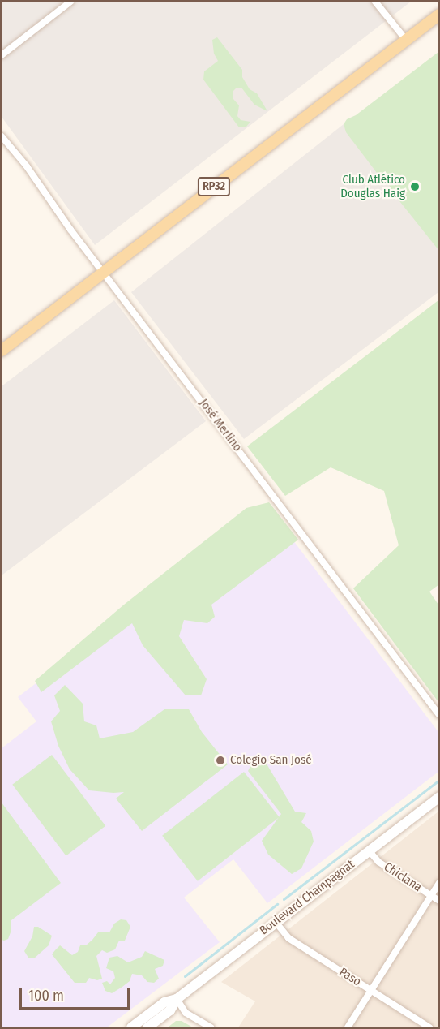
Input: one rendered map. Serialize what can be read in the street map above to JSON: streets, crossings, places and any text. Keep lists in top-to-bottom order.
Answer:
{
  "streets": {
    "main road": ["RP32", "Boulevard Champagnat"],
    "street": ["José Merlino", "Chiclana", "Paso"]
  },
  "crossings": [
    ["RP32", "José Merlino"],
    ["Chiclana", "Boulevard Champagnat"],
    ["Boulevard Champagnat", "Paso"]
  ],
  "places": ["Club Atlético Douglas Haig", "Colegio San José"],
  "scale_bar": "100 m"
}
